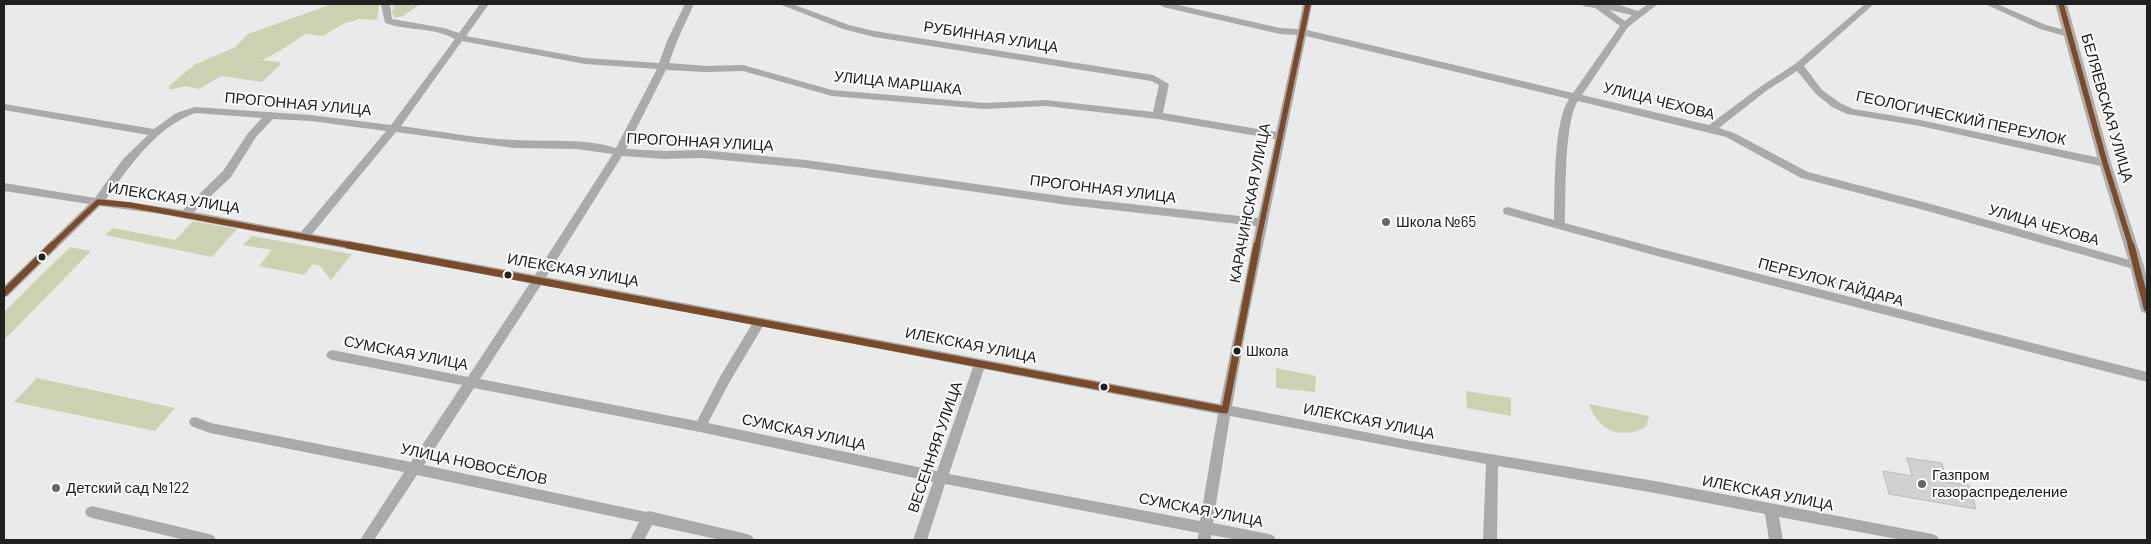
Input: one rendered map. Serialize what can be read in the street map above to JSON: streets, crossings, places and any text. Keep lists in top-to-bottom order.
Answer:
{
  "streets": {
    "main road": ["БЕЛЯЕВСКАЯ УЛИЦА"],
    "street": [
      "РУБИННАЯ УЛИЦА",
      "УЛИЦА МАРШАКА",
      "УЛИЦА ЧЕХОВА",
      "ПРОГОННАЯ УЛИЦА",
      "ГЕОЛОГИЧЕСКИЙ ПЕРЕУЛОК",
      "ИЛЕКСКАЯ УЛИЦА",
      "КАРАЧИНСКАЯ УЛИЦА",
      "ПЕРЕУЛОК ГАЙДАРА",
      "СУМСКАЯ УЛИЦА",
      "ВЕСЕННЯЯ УЛИЦА",
      "УЛИЦА НОВОСЁЛОВ"
    ]
  },
  "crossings": [
    ["РУБИННАЯ УЛИЦА", "УЛИЦА МАРШАКА"],
    ["УЛИЦА МАРШАКА", "КАРАЧИНСКАЯ УЛИЦА"],
    ["УЛИЦА ЧЕХОВА", "БЕЛЯЕВСКАЯ УЛИЦА"],
    ["УЛИЦА ЧЕХОВА", "КАРАЧИНСКАЯ УЛИЦА"],
    ["ПРОГОННАЯ УЛИЦА", "КАРАЧИНСКАЯ УЛИЦА"],
    ["БЕЛЯЕВСКАЯ УЛИЦА", "ГЕОЛОГИЧЕСКИЙ ПЕРЕУЛОК"],
    ["ИЛЕКСКАЯ УЛИЦА", "КАРАЧИНСКАЯ УЛИЦА"],
    ["ИЛЕКСКАЯ УЛИЦА", "ВЕСЕННЯЯ УЛИЦА"],
    ["КАРАЧИНСКАЯ УЛИЦА", "СУМСКАЯ УЛИЦА"],
    ["СУМСКАЯ УЛИЦА", "ВЕСЕННЯЯ УЛИЦА"]
  ],
  "places": [
    "Школа №65",
    "Школа",
    "Газпром газораспределение",
    "Детский сад №122"
  ]
}
